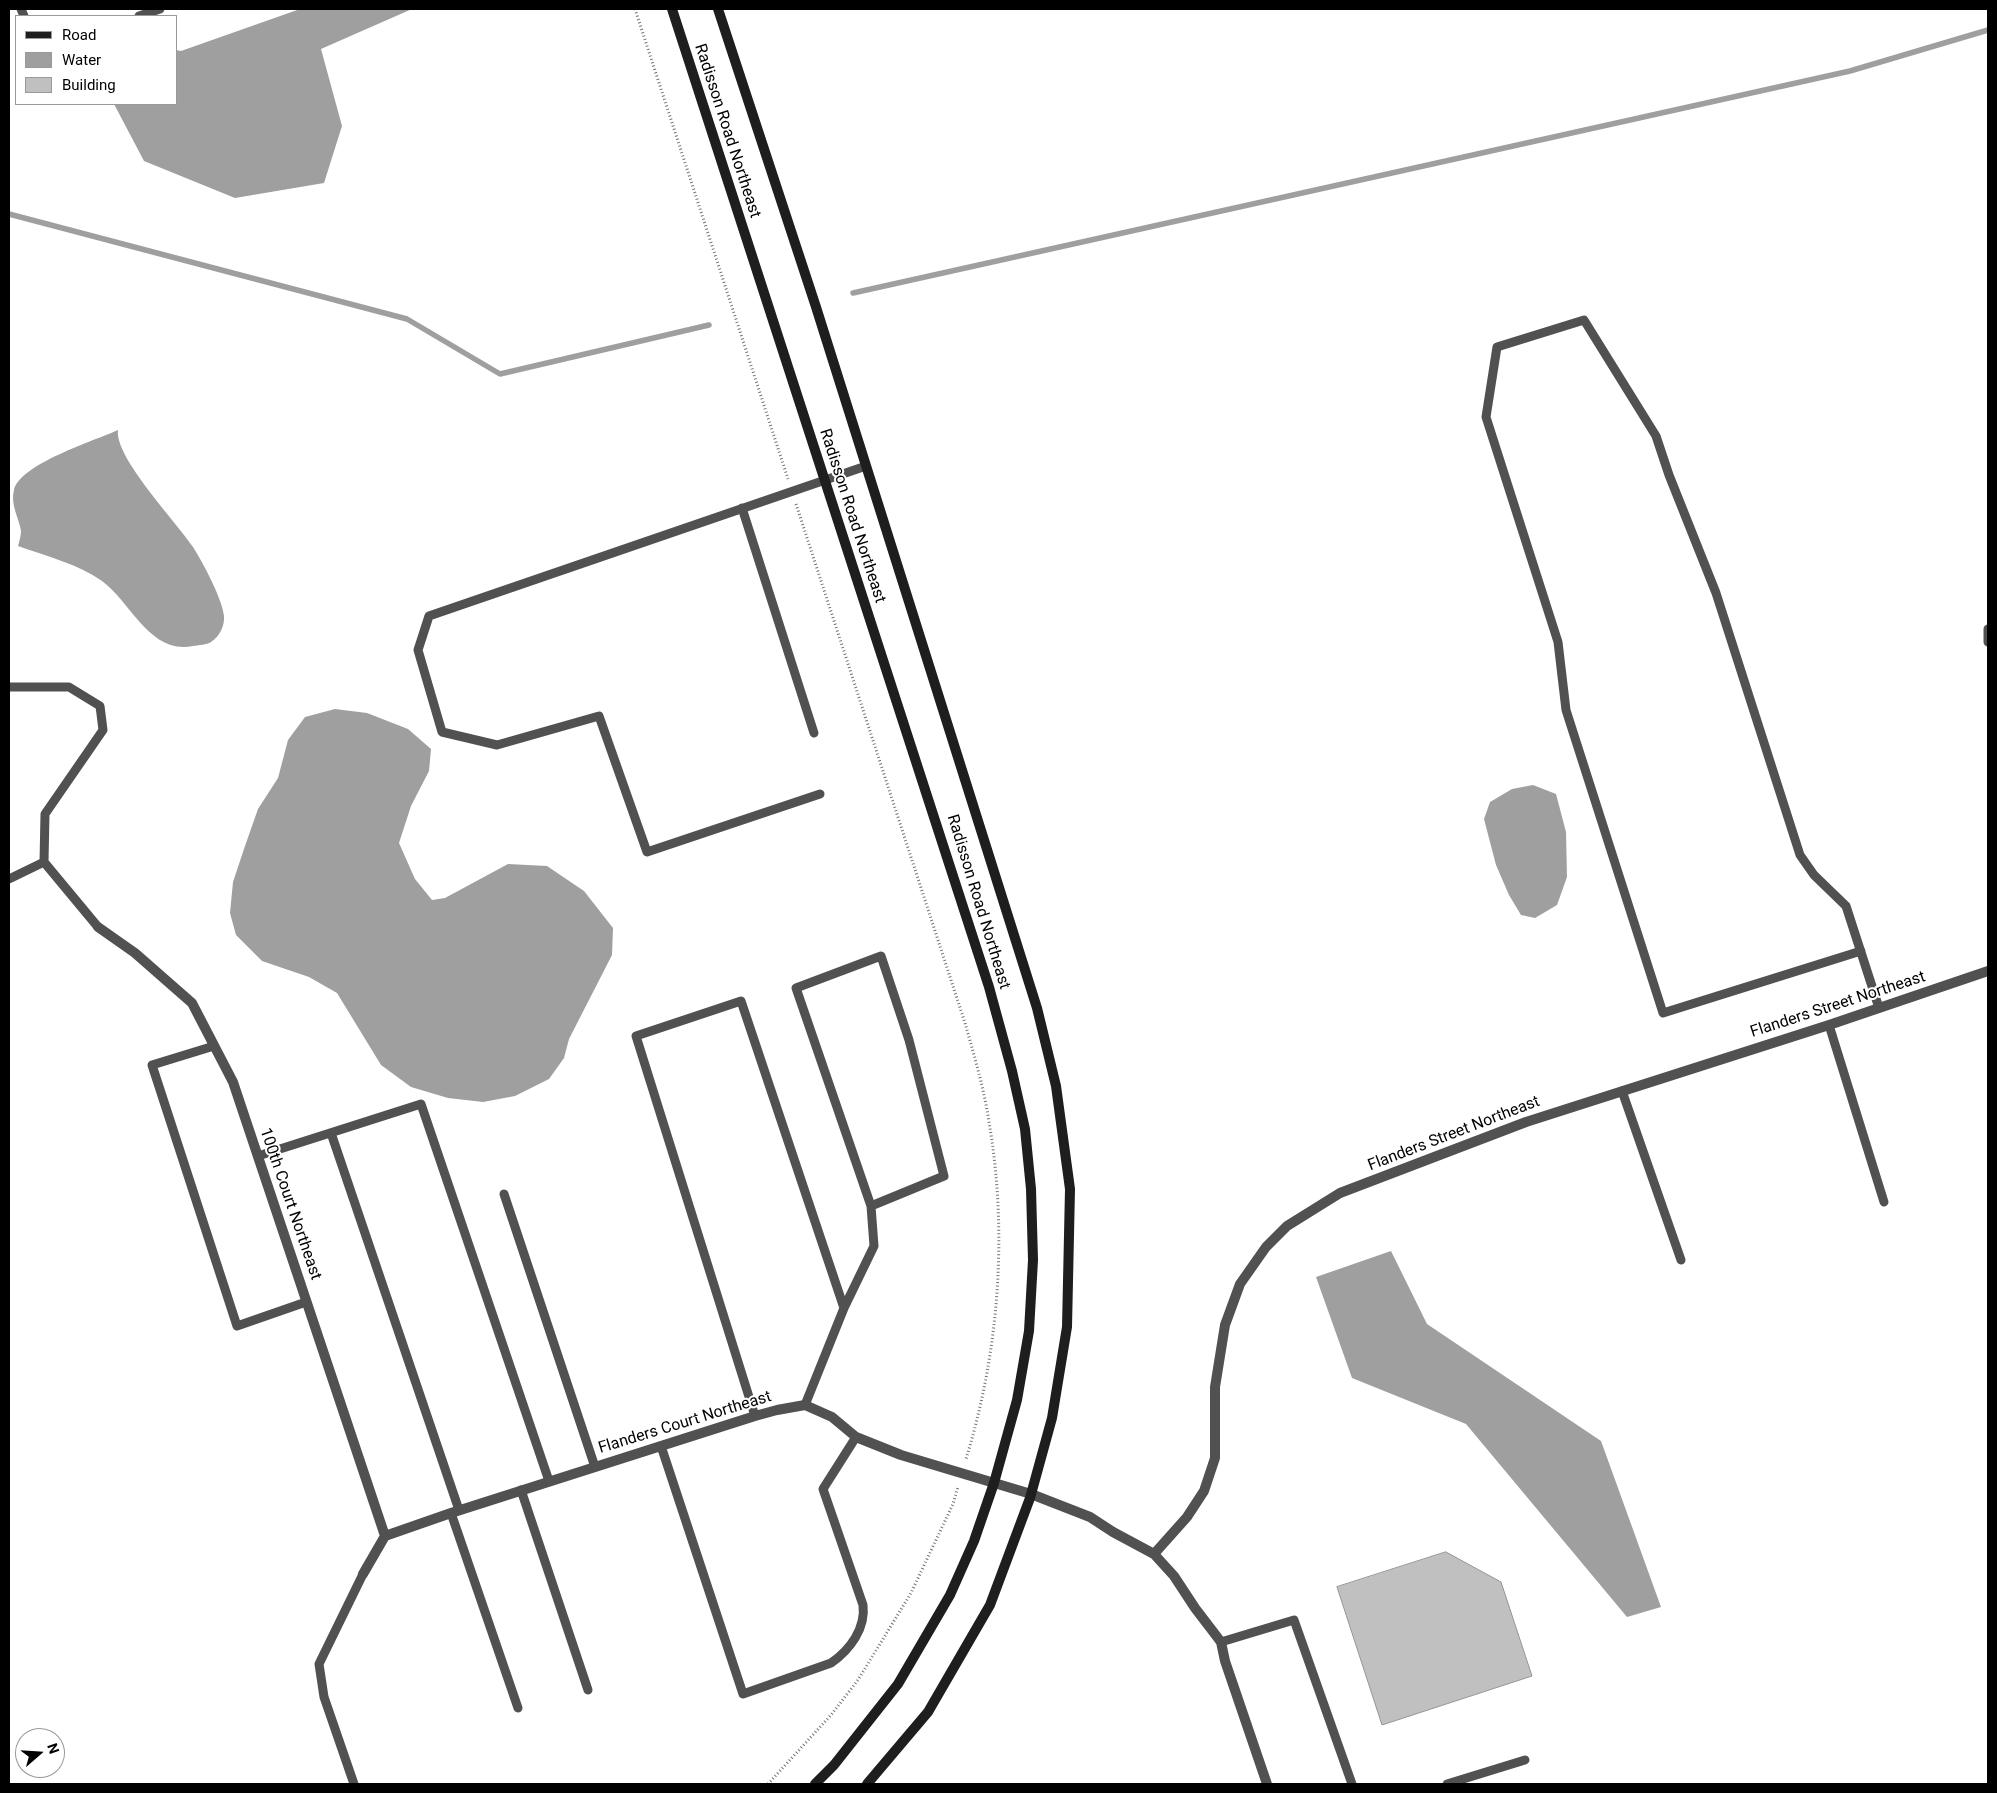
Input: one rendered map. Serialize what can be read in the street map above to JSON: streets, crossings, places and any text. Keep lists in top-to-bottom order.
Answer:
{
  "streets": {
    "main road": ["Radisson Road Northeast"],
    "street": ["Flanders Street Northeast", "100th Court Northeast", "Flanders Court Northeast"]
  },
  "crossings": [
    ["100th Court Northeast", "Flanders Court Northeast"]
  ],
  "legend": ["Road", "Water", "Building"],
  "north": "right"
}
